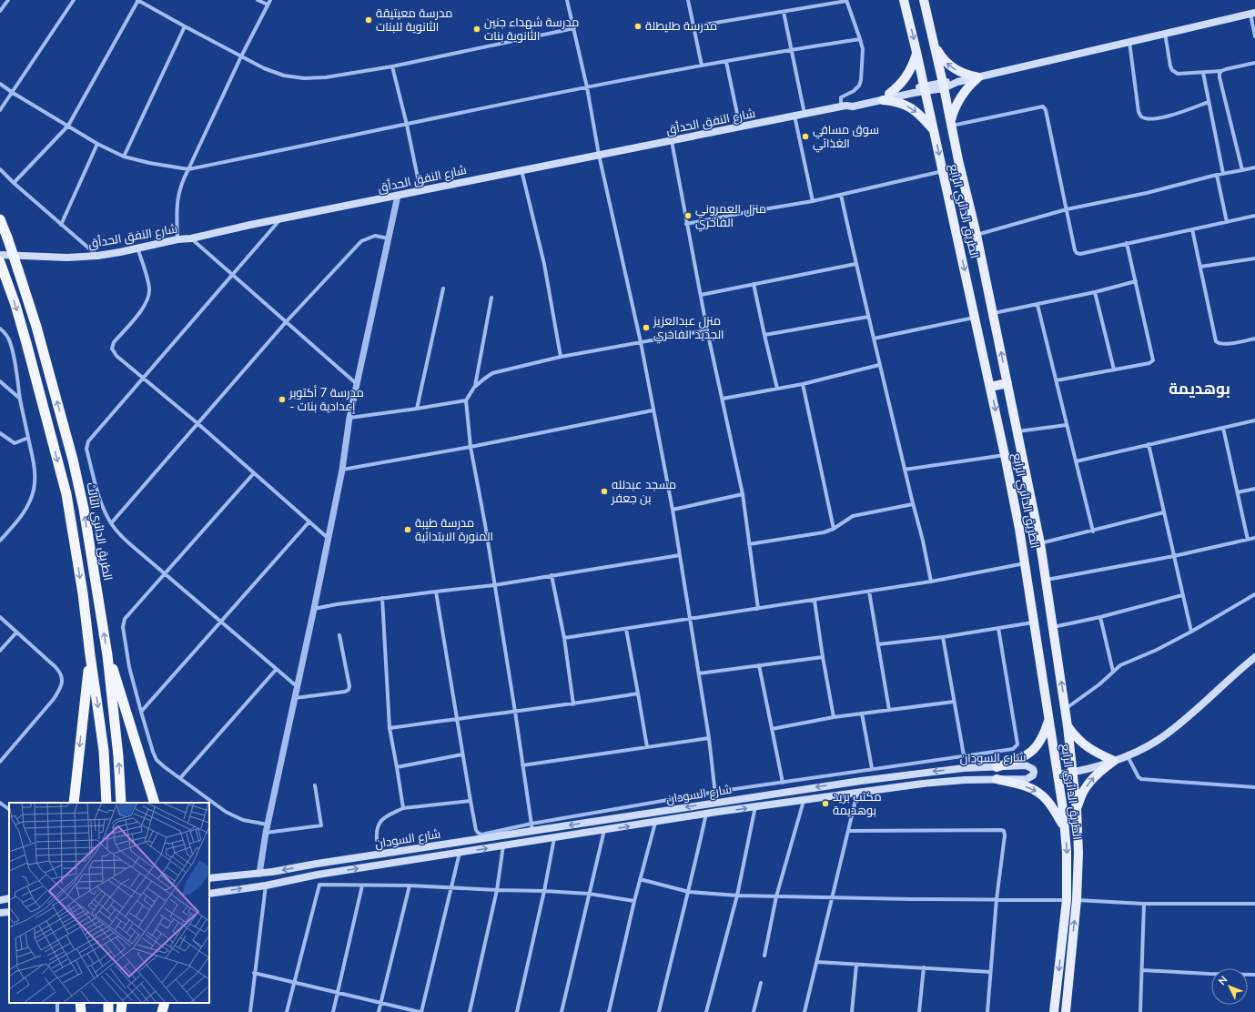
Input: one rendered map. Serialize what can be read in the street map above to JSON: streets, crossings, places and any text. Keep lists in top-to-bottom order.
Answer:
{
  "streets": {
    "highway": ["الطريق الدائري الثالث"],
    "main road": ["شارع النفق الحدأق", "الطريق الدائري الرابع", "شارع السودان"]
  },
  "crossings": [
    ["شارع النفق الحدأق", "الطريق الدائري الرابع"]
  ],
  "districts": ["بوهديمة"],
  "places": [
    "مدرسة معيتيقة الثانوية للبنات",
    "مدرسة طليطلة",
    "مدرسة شهداء جنين الثانوية بنات",
    "سوق مسافي الغذائي",
    "منزل العمروني الفاخري",
    "منزل عبدالعزيز الجديد الفاخري",
    "مدرسة 7 أكتوبر - إعدادية بنات",
    "مسجد عبدلله بن جعفر",
    "مدرسة طيبة المنورة الابتدائية",
    "مكتب بريد بوهديمة"
  ],
  "north": "top left"
}
